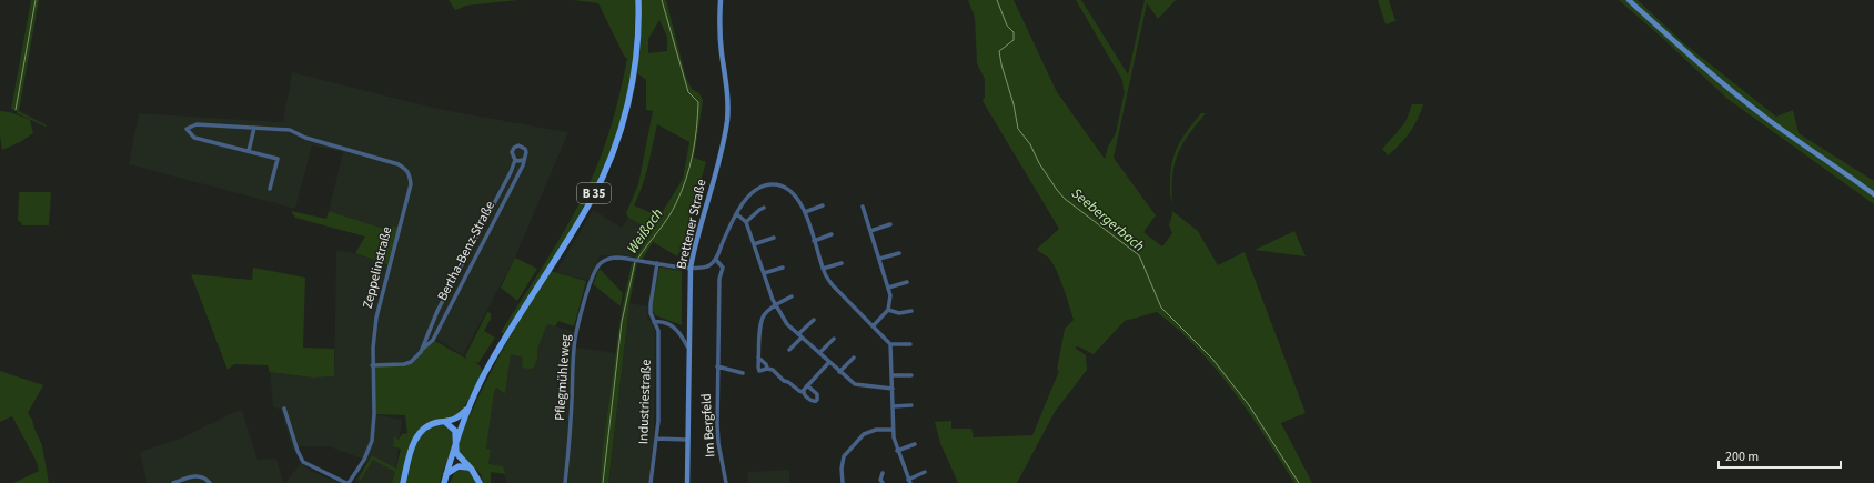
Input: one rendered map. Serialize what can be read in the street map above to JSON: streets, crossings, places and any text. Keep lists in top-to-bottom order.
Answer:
{
  "streets": {
    "main road": ["B 35"],
    "street": [
      "Brettener Straße",
      "Bertha-Benz-Straße",
      "Zeppelinstraße",
      "Pflegmühleweg",
      "Industriestraße",
      "Im Bergfeld"
    ]
  },
  "crossings": [
    ["Brettener Straße", "Pflegmühleweg"],
    ["Bertha-Benz-Straße", "Zeppelinstraße"],
    ["Pflegmühleweg", "Industriestraße"],
    ["Pflegmühleweg", "Im Bergfeld"]
  ],
  "water": ["Seebergerbach", "Weißach"],
  "scale_bar": "200 m"
}
